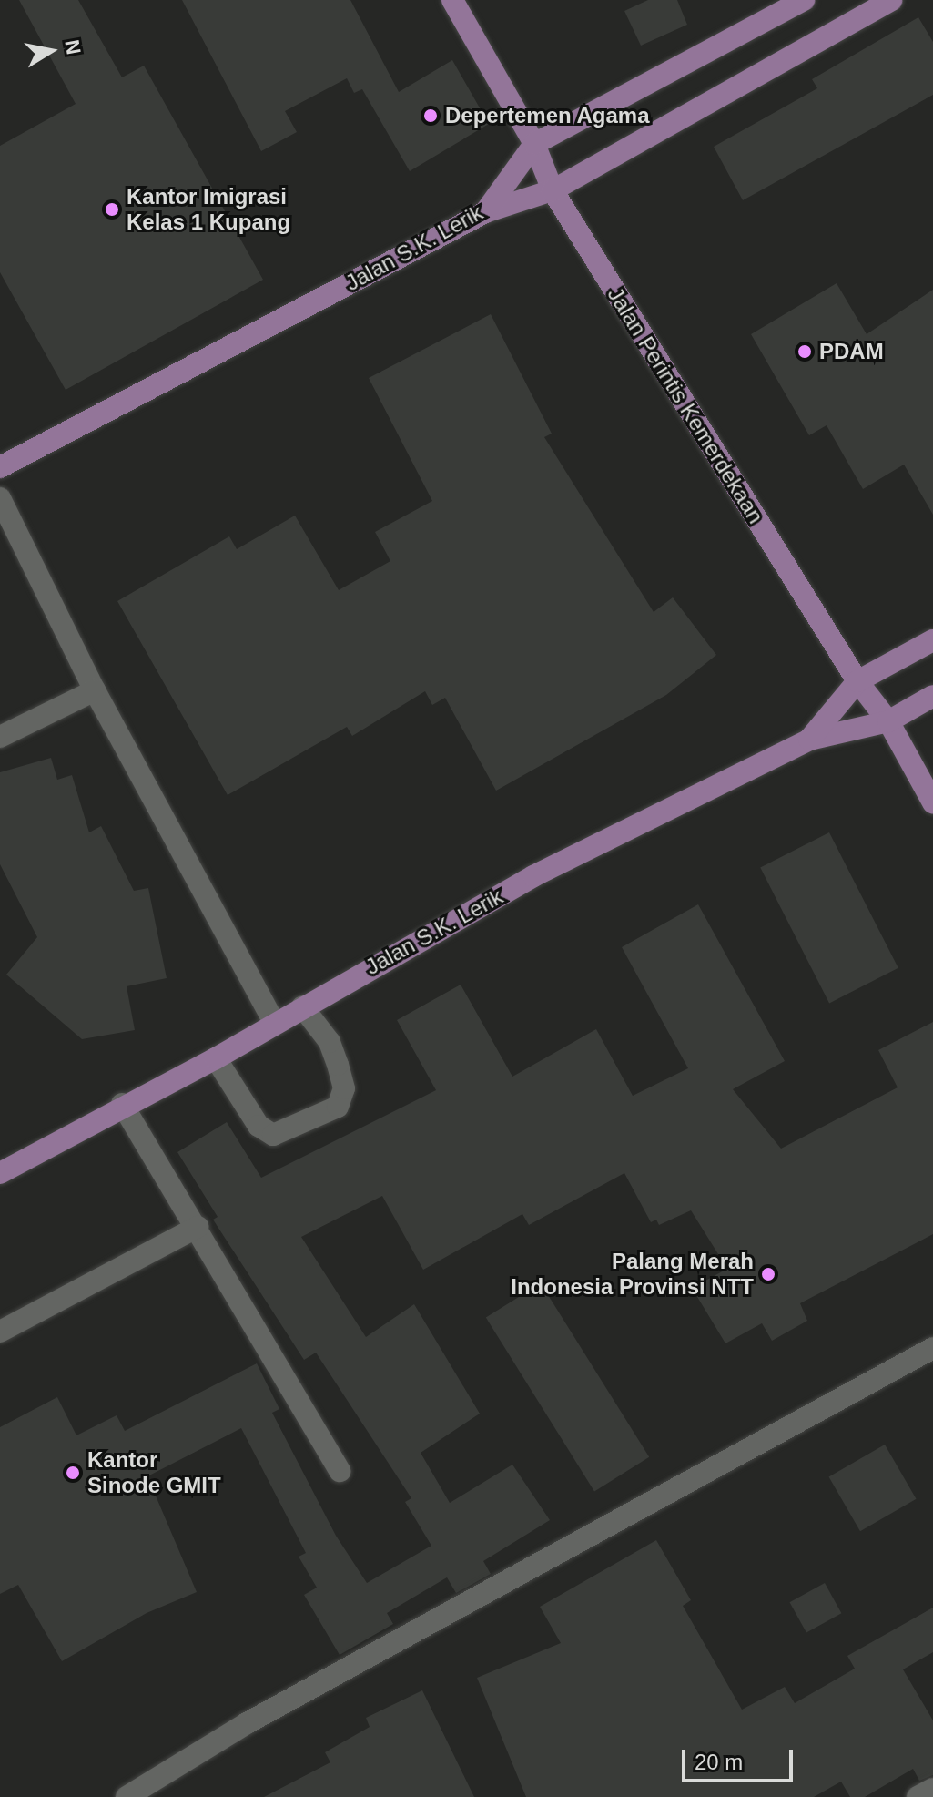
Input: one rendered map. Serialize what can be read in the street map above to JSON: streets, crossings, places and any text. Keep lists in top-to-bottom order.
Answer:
{
  "streets": {
    "main road": ["Jalan S.K. Lerik", "Jalan Perintis Kemerdekaan"]
  },
  "crossings": [
    ["Jalan S.K. Lerik", "Jalan Perintis Kemerdekaan"]
  ],
  "places": [
    "Depertemen Agama",
    "Kantor Imigrasi Kelas 1 Kupang",
    "PDAM",
    "Palang Merah Indonesia Provinsi NTT",
    "Kantor Sinode GMIT"
  ],
  "scale_bar": "20 m",
  "north": "right"
}
